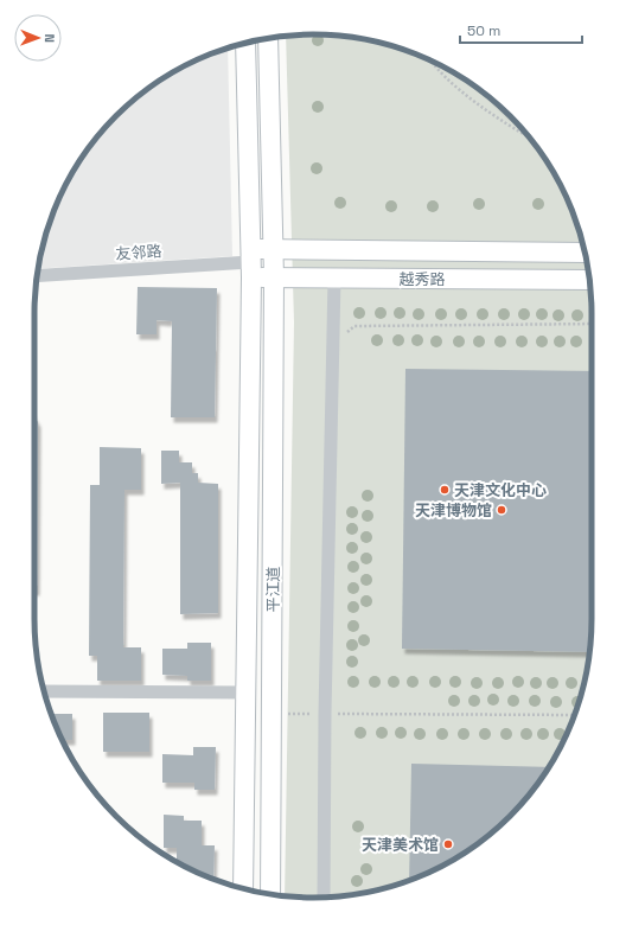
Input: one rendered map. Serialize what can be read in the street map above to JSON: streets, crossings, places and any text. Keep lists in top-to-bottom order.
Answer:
{
  "streets": {
    "main road": ["越秀路", "平江道"],
    "street": ["友邻路"]
  },
  "crossings": [
    ["友邻路", "越秀路"],
    ["友邻路", "平江道"],
    ["越秀路", "平江道"]
  ],
  "places": ["天津文化中心", "天津博物馆", "天津美术馆"],
  "scale_bar": "50 m",
  "north": "right"
}
